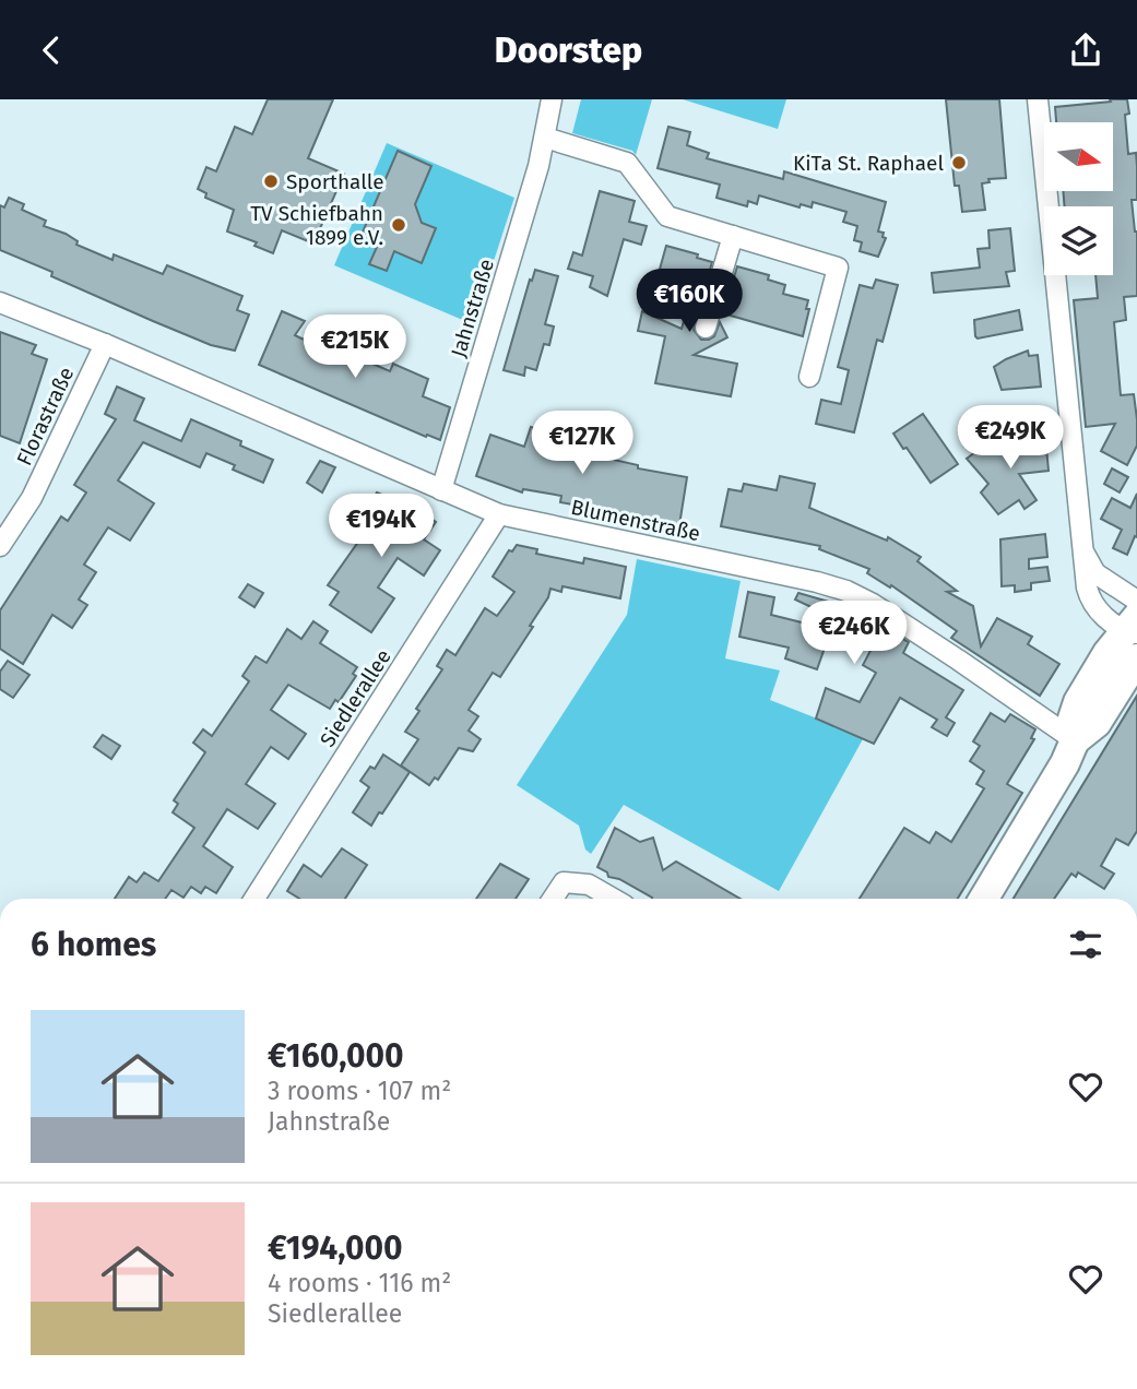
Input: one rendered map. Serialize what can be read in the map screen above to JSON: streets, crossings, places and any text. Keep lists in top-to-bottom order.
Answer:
{
  "streets": {
    "street": [
      "Jahnstraße",
      "Florastraße",
      "Blumenstraße",
      "Siedlerallee"
    ]
  },
  "crossings": [
    ["Jahnstraße", "Blumenstraße"],
    ["Florastraße", "Blumenstraße"],
    ["Blumenstraße", "Siedlerallee"]
  ],
  "places": ["KiTa St. Raphael", "Sporthalle", "TV Schiefbahn 1899 e.V."],
  "north": "right",
  "page": {
    "header": "Doorstep",
    "price": [
      "€160K",
      "€215K",
      "€249K",
      "€127K",
      "€194K",
      "€246K"
    ],
    "heading": "6 homes",
    "list": [
      {
        "name": "€160,000",
        "note": "3 rooms · 107 m² · Jahnstraße"
      },
      {
        "name": "€194,000",
        "note": "4 rooms · 116 m² · Siedlerallee"
      }
    ]
  }
}
